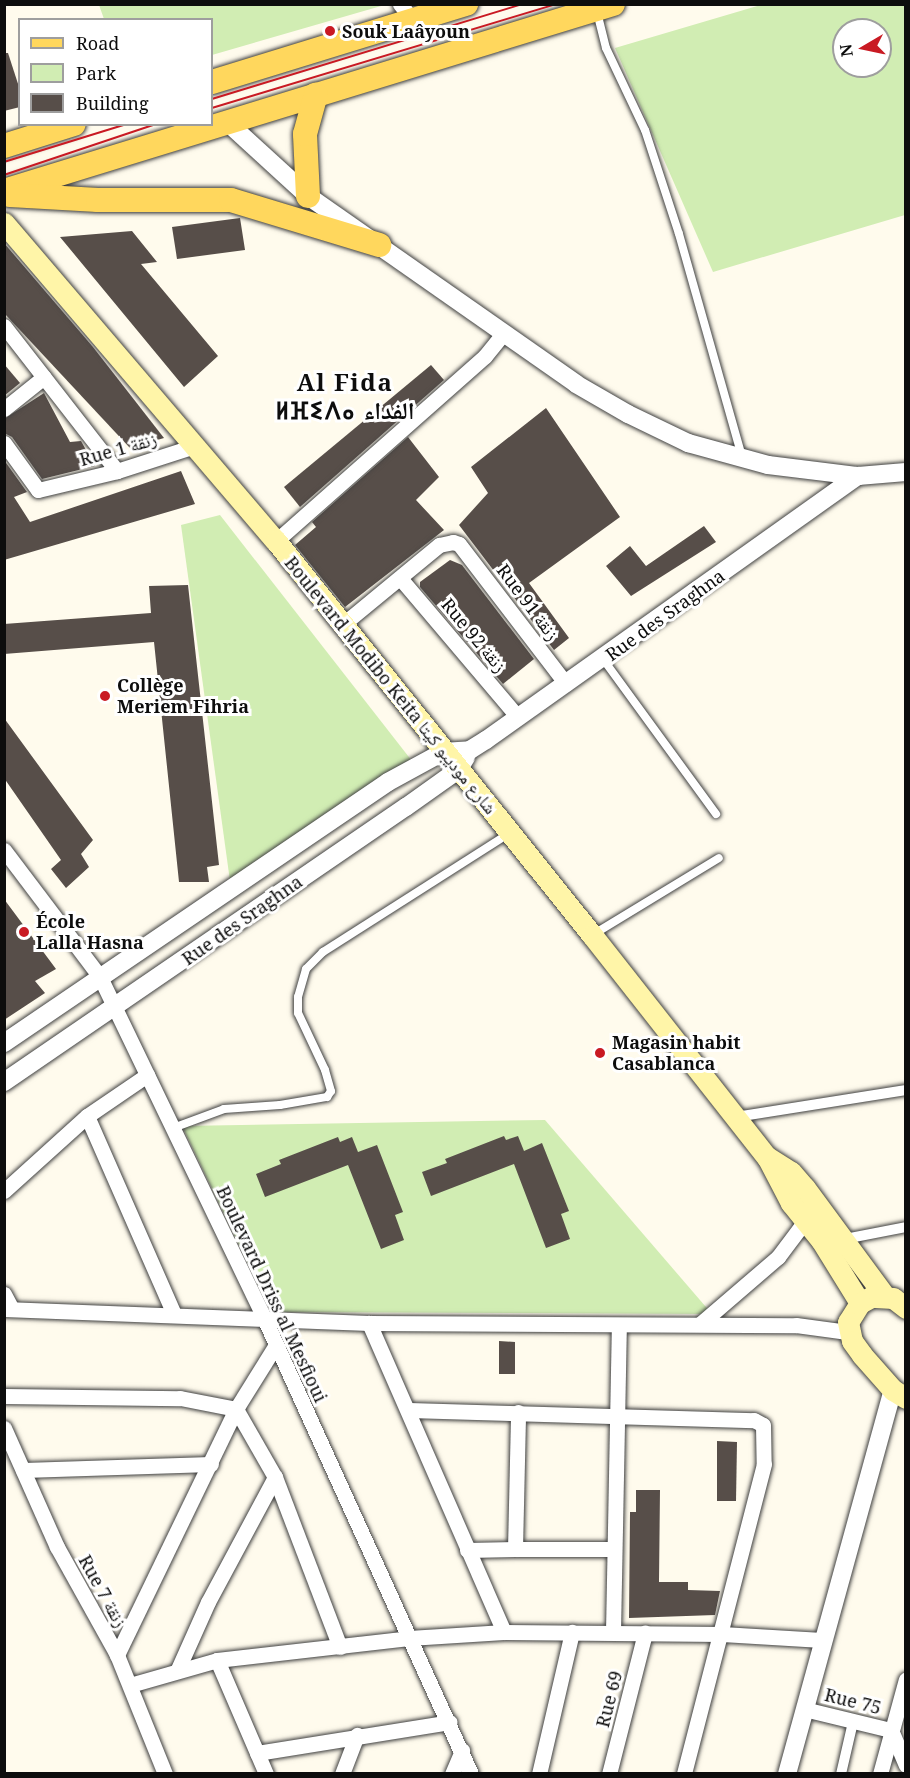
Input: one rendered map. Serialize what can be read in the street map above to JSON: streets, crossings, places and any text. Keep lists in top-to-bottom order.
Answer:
{
  "streets": {
    "main road": ["Boulevard Modibo Keita شارع موديبو كيتا"],
    "street": [
      "Rue 1 زنقة",
      "Rue 91 زنقة",
      "Rue des Sraghna",
      "Rue 92 زنقة",
      "Boulevard Driss al Mesfioui",
      "Rue 7 زنقة",
      "Rue 69",
      "Rue 75"
    ]
  },
  "crossings": [
    ["Rue 1 زنقة", "Boulevard Modibo Keita شارع موديبو كيتا"],
    ["Rue 91 زنقة", "Rue des Sraghna"],
    ["Rue 91 زنقة", "Rue 92 زنقة"],
    ["Rue des Sraghna", "Rue 92 زنقة"],
    ["Rue des Sraghna", "Boulevard Modibo Keita شارع موديبو كيتا"],
    ["Rue des Sraghna", "Boulevard Driss al Mesfioui"]
  ],
  "districts": ["Al Fida ⵍⴼⵉⴷⴰ الفداء"],
  "places": [
    "Souk Laâyoun",
    "Collège Meriem Fihria",
    "École Lalla Hasna",
    "Magasin habit Casablanca"
  ],
  "legend": ["Road", "Park", "Building"],
  "north": "left"
}
